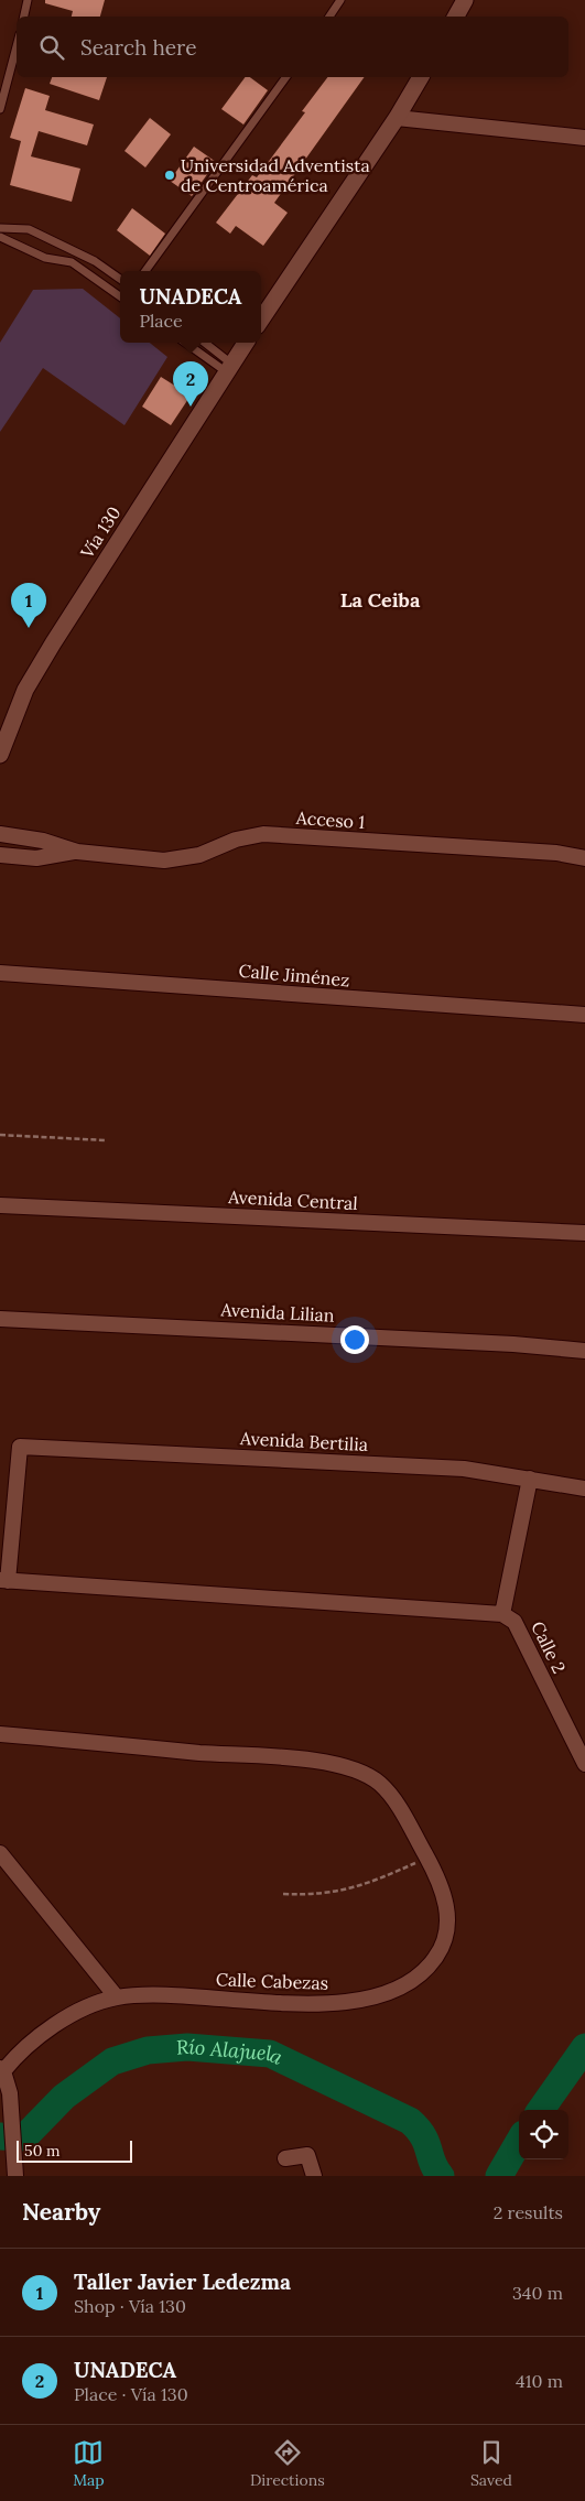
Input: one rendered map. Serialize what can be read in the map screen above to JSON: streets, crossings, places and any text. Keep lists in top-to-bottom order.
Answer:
{
  "streets": {
    "main road": ["Vía 130"],
    "street": [
      "Acceso 1",
      "Calle Jiménez",
      "Avenida Central",
      "Avenida Lilian",
      "Avenida Bertilia",
      "Calle 2",
      "Calle Cabezas"
    ]
  },
  "districts": ["La Ceiba"],
  "water": ["Río Alajuela"],
  "places": ["Universidad Adventista de Centroamérica"],
  "scale_bar": "50 m",
  "page": {
    "search": "Search here",
    "popup": ["UNADECA", "Place"],
    "pins": ["2", "1"],
    "scale": "50 m",
    "heading": ["Nearby", "2 results"],
    "list": [
      {
        "mark": "1",
        "name": "Taller Javier Ledezma",
        "note": "Shop · Vía 130",
        "value": "340 m"
      },
      {
        "mark": "2",
        "name": "UNADECA",
        "note": "Place · Vía 130",
        "value": "410 m"
      }
    ],
    "nav": ["Map", "Directions", "Saved"]
  }
}
